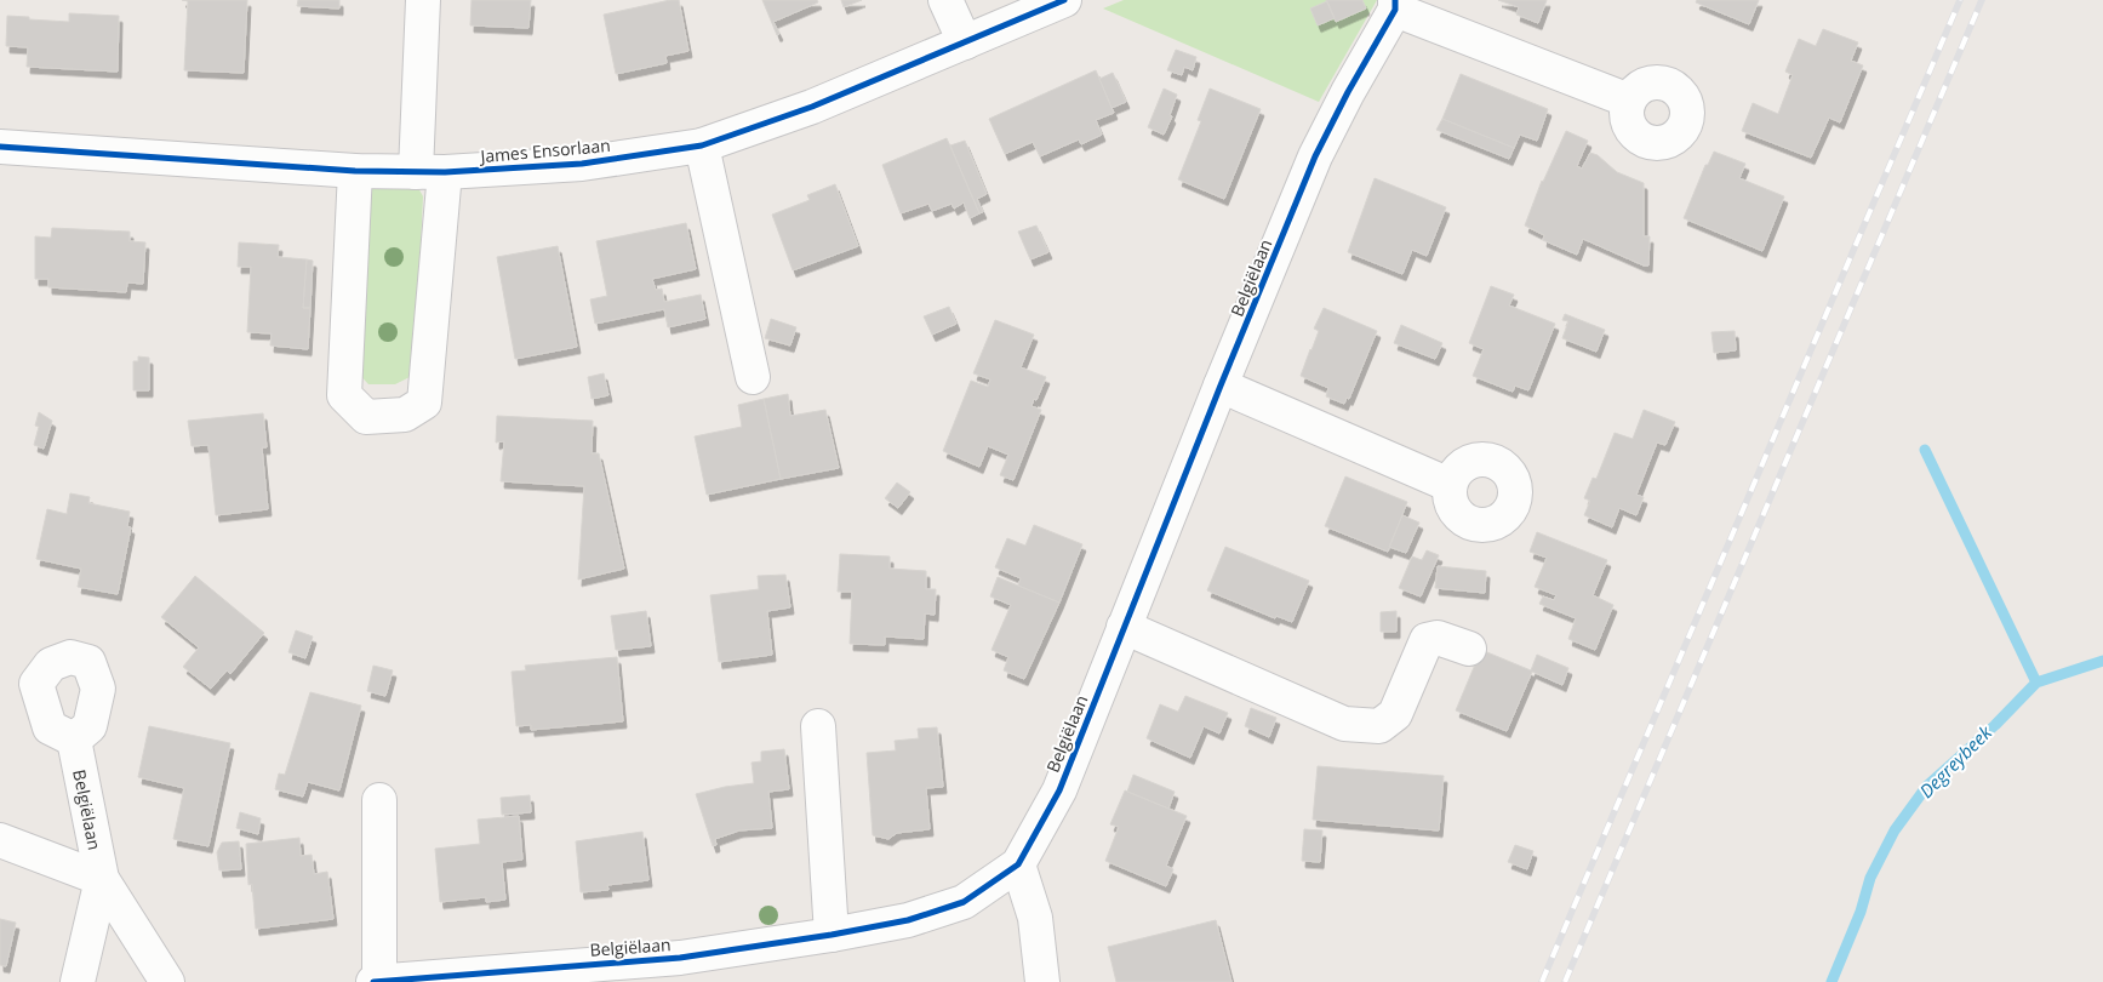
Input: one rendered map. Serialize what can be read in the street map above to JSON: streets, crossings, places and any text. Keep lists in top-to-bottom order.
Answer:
{
  "streets": {
    "street": ["James Ensorlaan", "Belgiëlaan"]
  },
  "water": ["Degreybeek"]
}
